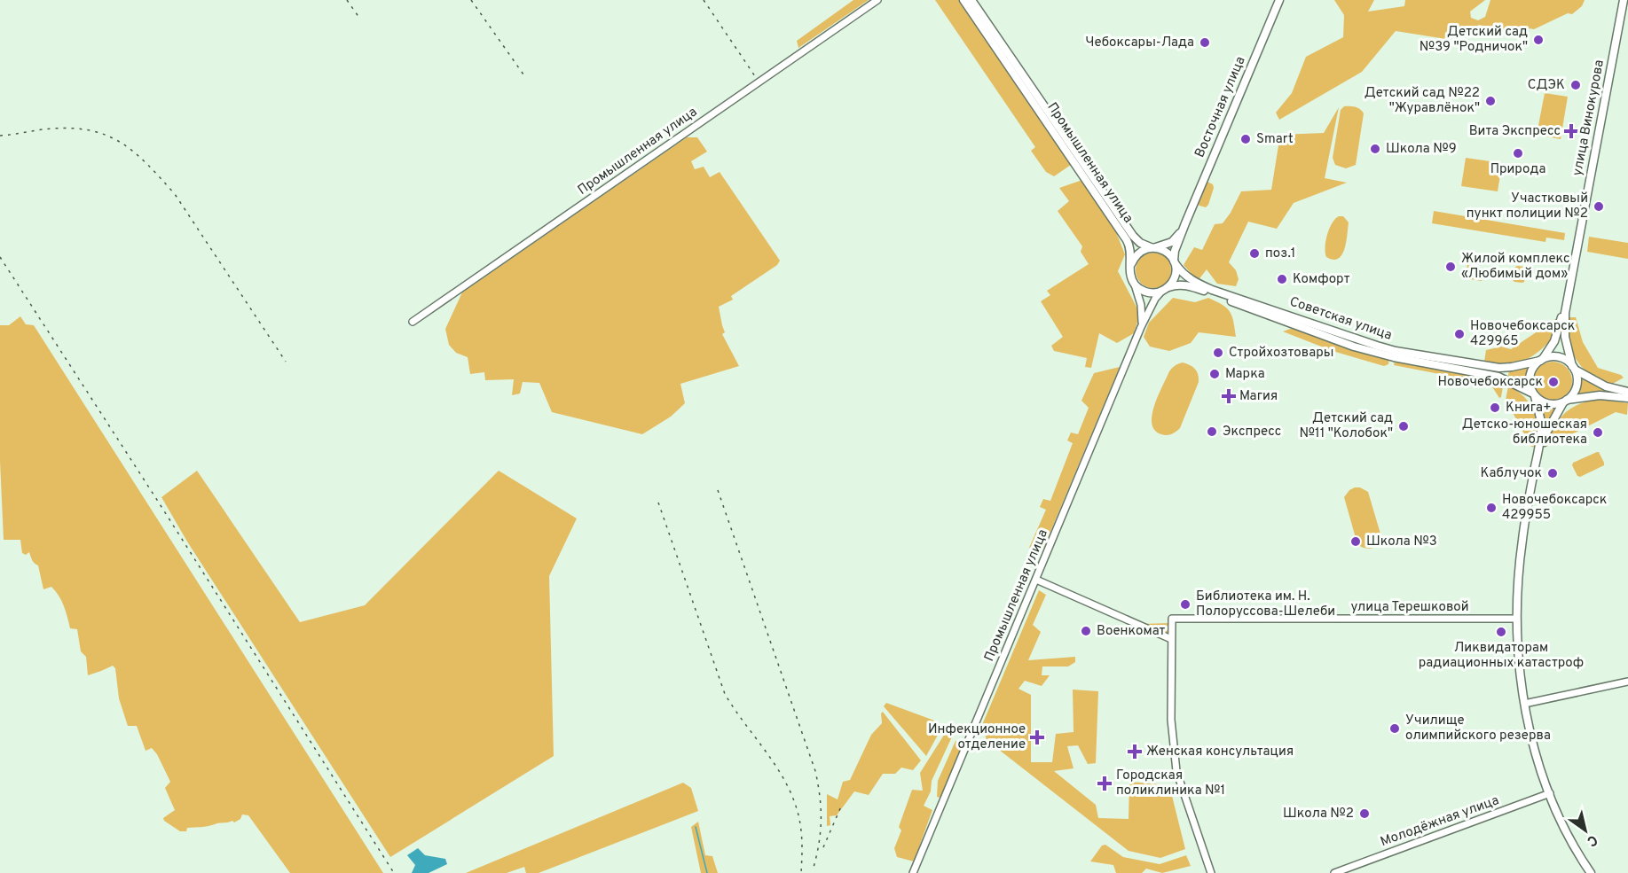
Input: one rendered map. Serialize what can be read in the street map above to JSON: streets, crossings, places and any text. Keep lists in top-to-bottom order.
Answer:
{
  "streets": {
    "main road": [
      "Восточная улица",
      "улица Винокурова",
      "Промышленная улица",
      "Советская улица"
    ],
    "street": ["улица Терешковой", "Молодёжная улица"]
  },
  "crossings": [
    ["Восточная улица", "Промышленная улица"],
    ["Восточная улица", "Советская улица"],
    ["улица Винокурова", "Советская улица"],
    ["Промышленная улица", "Советская улица"]
  ],
  "places": {
    "other": [
      "Детский сад №39 \"Родничок\"",
      "Чебоксары-Лада",
      "СДЭК",
      "Детский сад №22 \"Журавлёнок\"",
      "Smart",
      "Школа №9",
      "Природа",
      "Участковый пункт полиции №2",
      "поз.1",
      "Жилой комплекс «Любимый дом»",
      "Комфорт",
      "Новочебоксарск 429965",
      "Стройхозтовары",
      "Марка",
      "Новочебоксарск",
      "Книга+",
      "Детский сад №11 \"Колобок\"",
      "Экспресс",
      "Детско-юношеская библиотека",
      "Каблучок",
      "Новочебоксарск 429955",
      "Школа №3",
      "Библиотека им. Н. Полоруссова-Шелеби",
      "Военкомат",
      "Ликвидаторам радиационных катастроф",
      "Училище олимпийского резерва",
      "Школа №2"
    ],
    "health": [
      "Вита Экспресс",
      "Магия",
      "Инфекционное отделение",
      "Женская консультация",
      "Городская поликлиника №1"
    ]
  },
  "north": "bottom right"
}
